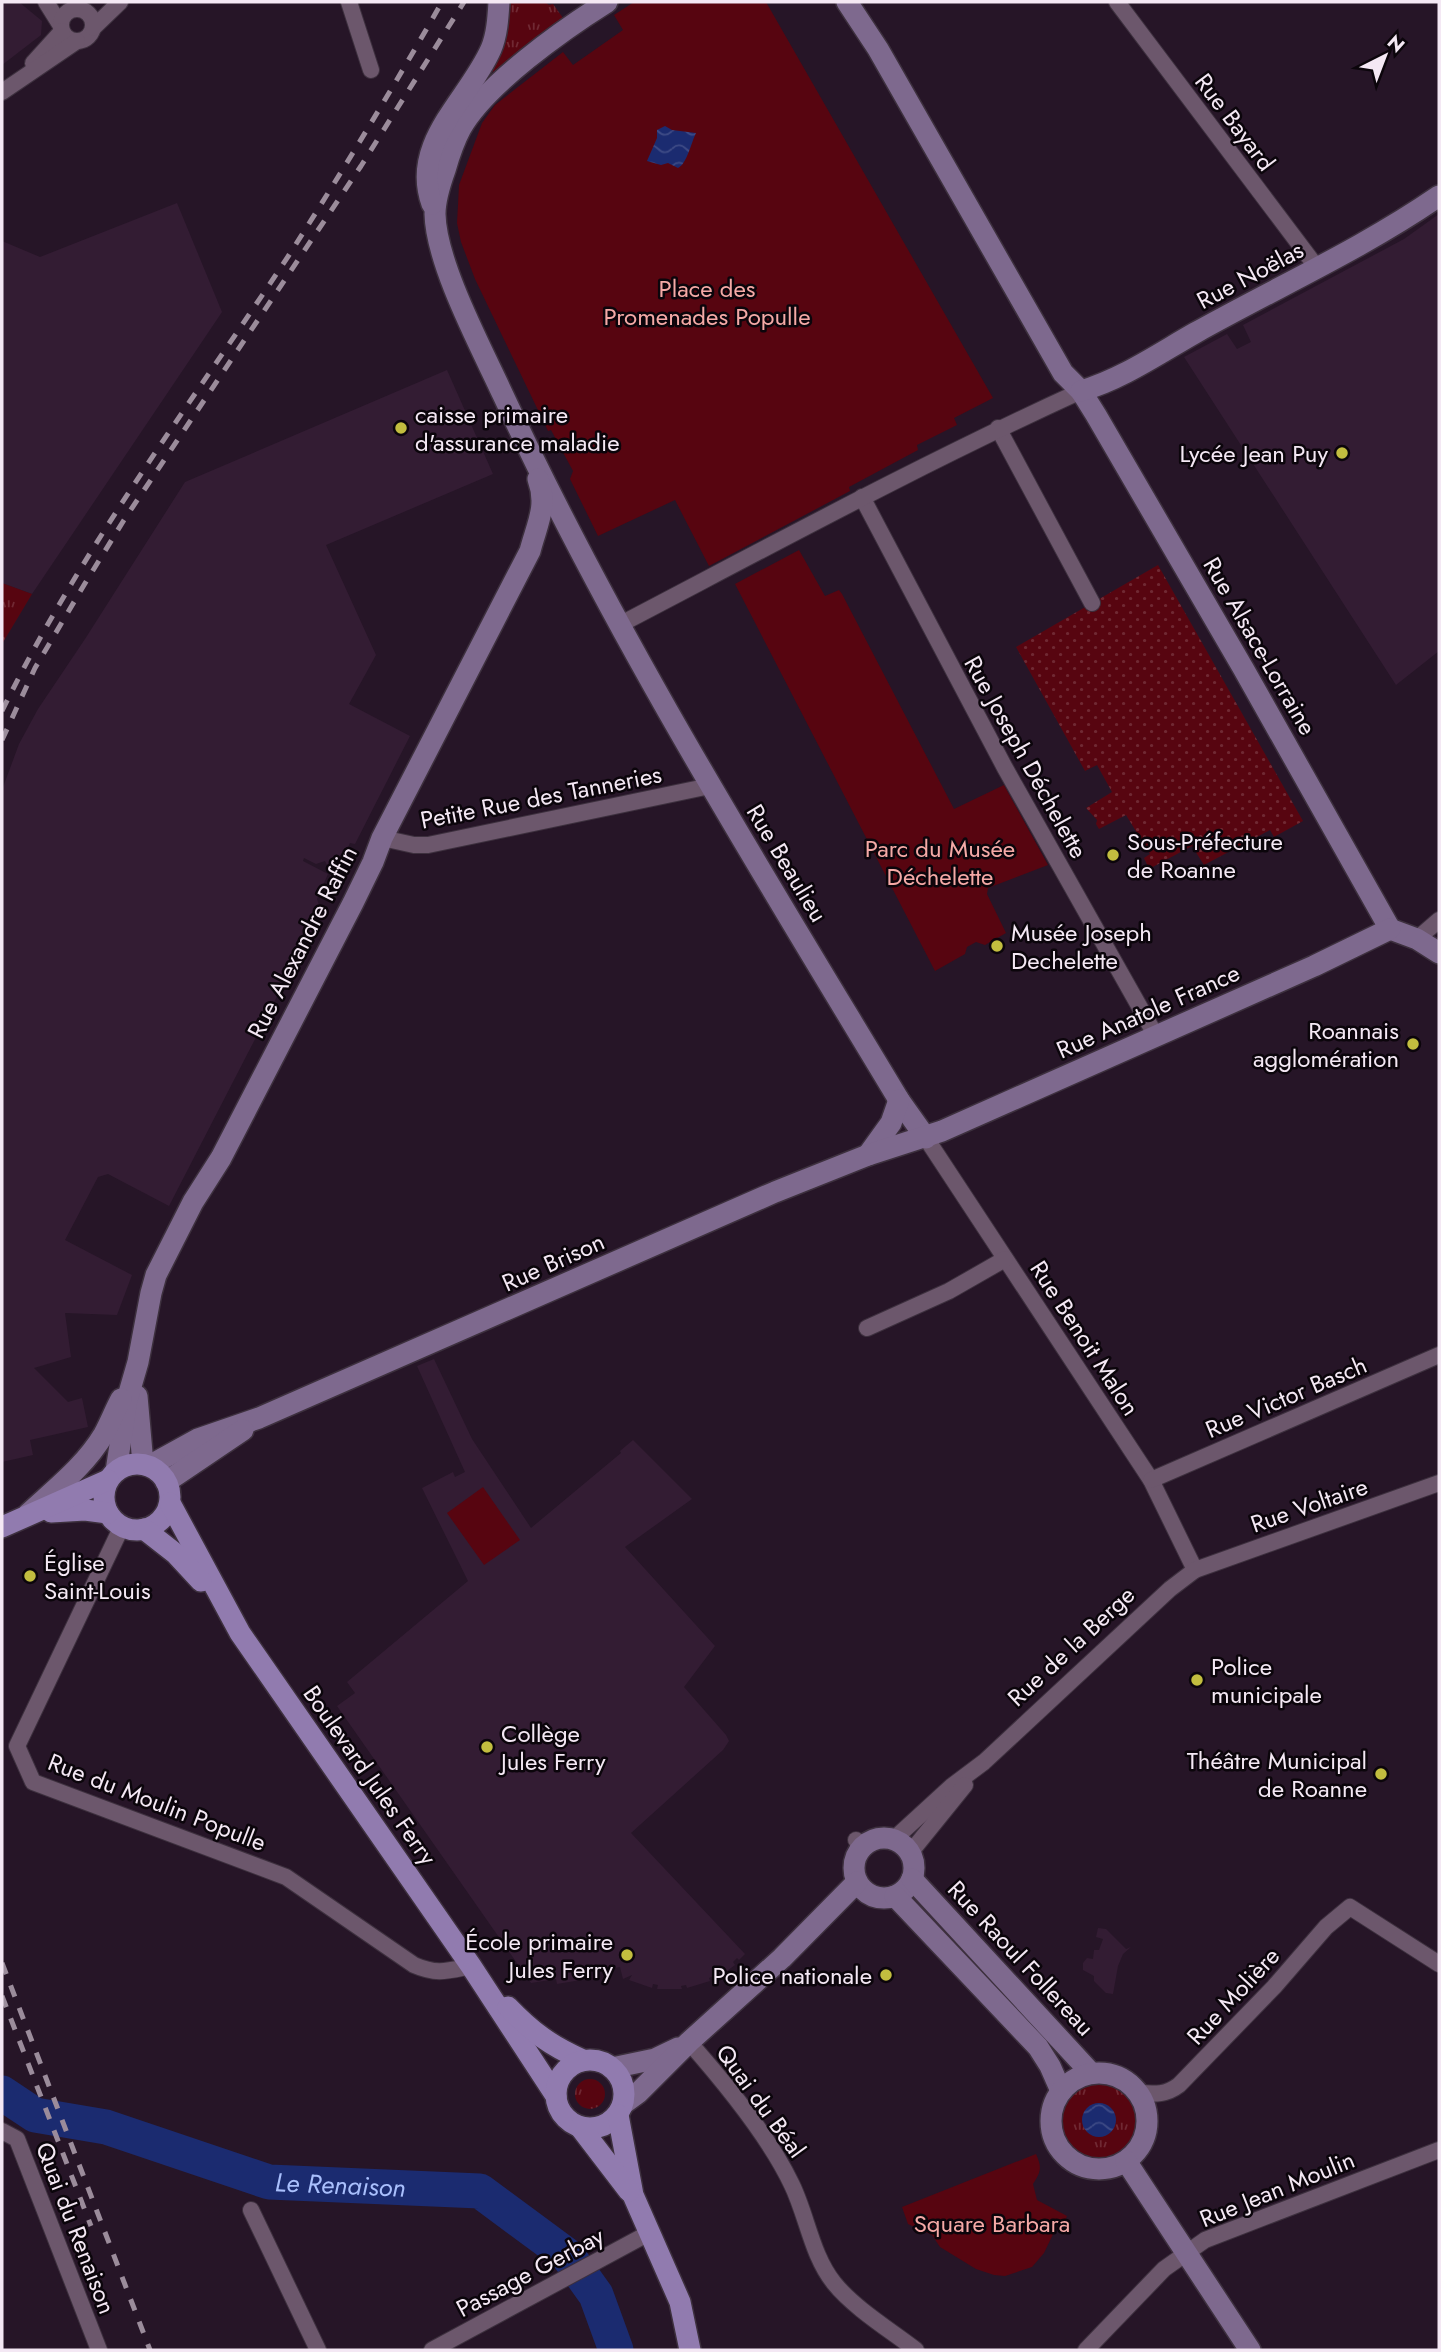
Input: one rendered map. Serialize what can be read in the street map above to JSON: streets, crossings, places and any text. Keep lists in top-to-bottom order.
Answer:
{
  "streets": {
    "main road": ["Boulevard Jules Ferry"],
    "street": [
      "Rue Bayard",
      "Rue Noëlas",
      "Rue Alsace-Lorraine",
      "Rue Joseph Déchelette",
      "Petite Rue des Tanneries",
      "Rue Beaulieu",
      "Rue Alexandre Raffin",
      "Rue Anatole France",
      "Rue Brison",
      "Rue Benoit Malon",
      "Rue Victor Basch",
      "Rue Voltaire",
      "Rue de la Berge",
      "Rue du Moulin Populle",
      "Rue Raoul Follereau",
      "Rue Molière",
      "Quai du Béal",
      "Rue Jean Moulin",
      "Quai du Renaison",
      "Passage Gerbay"
    ]
  },
  "crossings": [
    ["Rue Bayard", "Rue Noëlas"],
    ["Rue Noëlas", "Rue Alsace-Lorraine"],
    ["Rue Alsace-Lorraine", "Rue Anatole France"],
    ["Rue Joseph Déchelette", "Rue Anatole France"],
    ["Petite Rue des Tanneries", "Rue Beaulieu"],
    ["Petite Rue des Tanneries", "Rue Alexandre Raffin"],
    ["Rue Beaulieu", "Rue Anatole France"],
    ["Rue Beaulieu", "Rue Brison"],
    ["Rue Beaulieu", "Rue Benoit Malon"],
    ["Rue Alexandre Raffin", "Rue Brison"],
    ["Rue Alexandre Raffin", "Boulevard Jules Ferry"],
    ["Rue Alexandre Raffin", "Rue du Moulin Populle"],
    ["Rue Anatole France", "Rue Brison"],
    ["Rue Anatole France", "Rue Benoit Malon"],
    ["Rue Brison", "Rue Benoit Malon"],
    ["Rue Brison", "Boulevard Jules Ferry"],
    ["Rue Brison", "Rue du Moulin Populle"],
    ["Rue Benoit Malon", "Rue Victor Basch"],
    ["Rue Benoit Malon", "Rue Voltaire"],
    ["Rue Benoit Malon", "Rue de la Berge"],
    ["Rue Voltaire", "Rue de la Berge"],
    ["Rue de la Berge", "Rue Raoul Follereau"],
    ["Boulevard Jules Ferry", "Rue du Moulin Populle"],
    ["Rue Raoul Follereau", "Rue Molière"]
  ],
  "water": ["Le Renaison"],
  "parks": ["Place des Promenades Populle", "Parc du Musée Déchelette", "Square Barbara"],
  "places": [
    "caisse primaire d'assurance maladie",
    "Lycée Jean Puy",
    "Sous-Préfecture de Roanne",
    "Musée Joseph Dechelette",
    "Roannais agglomération",
    "Église Saint-Louis",
    "Police municipale",
    "Collège Jules Ferry",
    "Théâtre Municipal de Roanne",
    "École primaire Jules Ferry",
    "Police nationale"
  ],
  "north": "top right"
}
